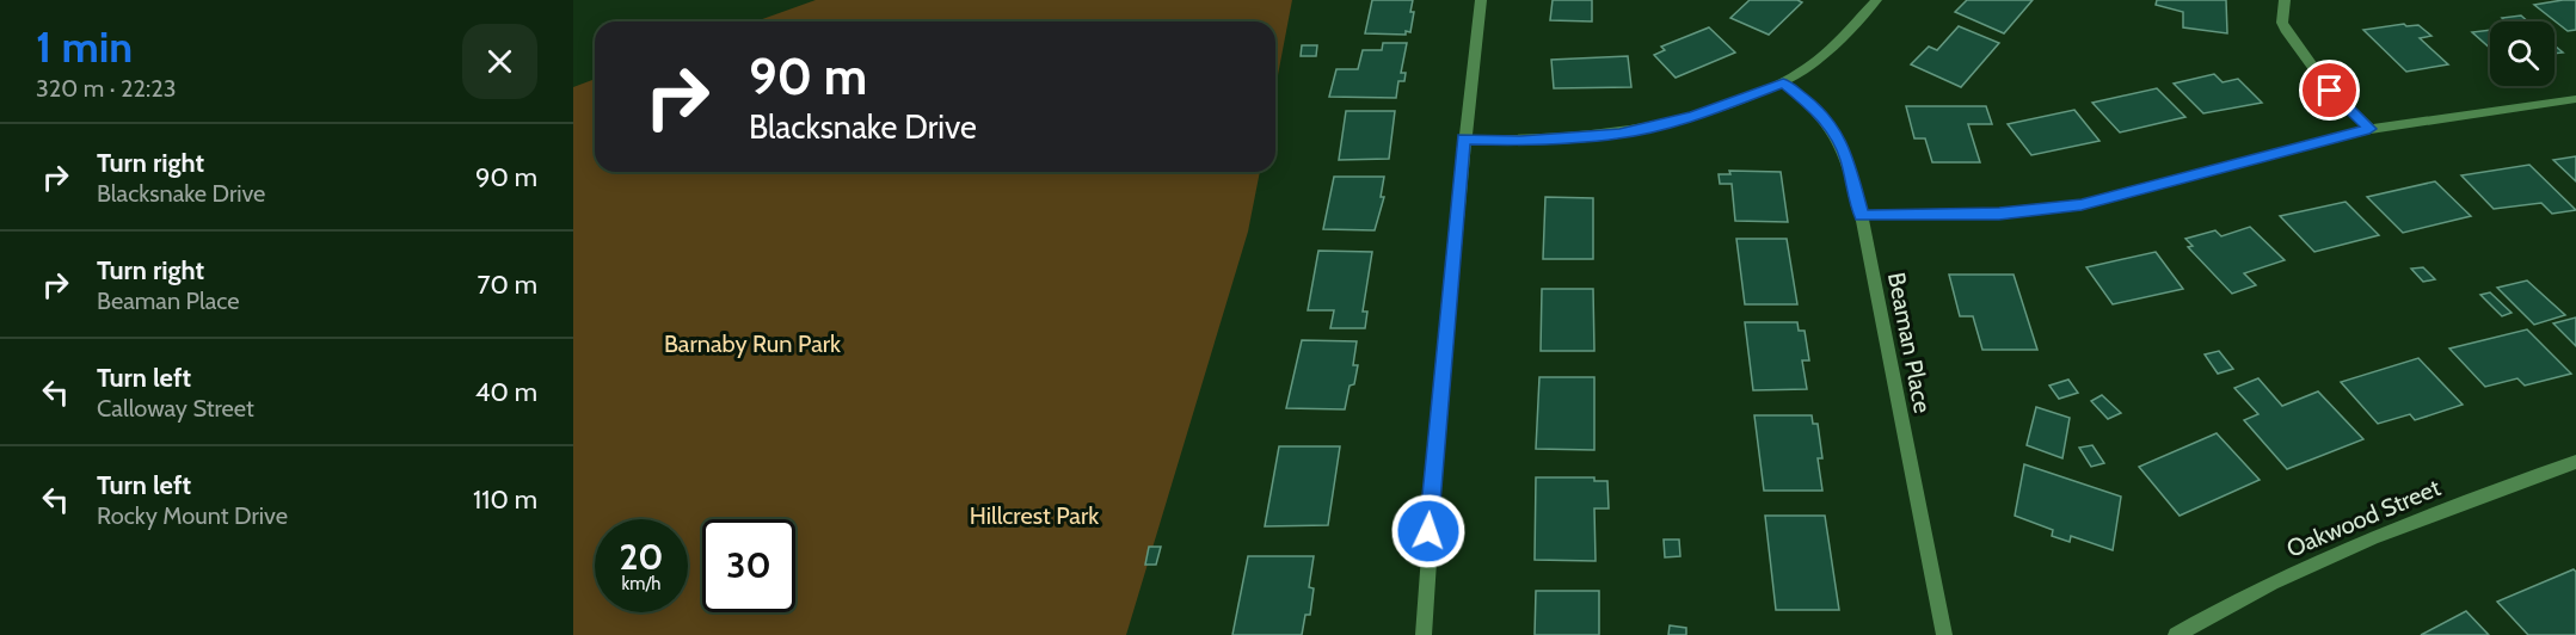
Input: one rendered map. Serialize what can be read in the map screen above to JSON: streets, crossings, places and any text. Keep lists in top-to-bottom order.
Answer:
{
  "streets": {
    "street": ["Beaman Place", "Oakwood Street"]
  },
  "parks": ["Barnaby Run Park", "Hillcrest Park"],
  "page": {
    "heading": ["1 min", "320 m · 22:23"],
    "turn": ["90 m", "Blacksnake Drive"],
    "list": [
      {
        "name": "Turn right",
        "note": "Blacksnake Drive",
        "value": "90 m"
      },
      {
        "name": "Turn right",
        "note": "Beaman Place",
        "value": "70 m"
      },
      {
        "name": "Turn left",
        "note": "Calloway Street",
        "value": "40 m"
      },
      {
        "name": "Turn left",
        "note": "Rocky Mount Drive",
        "value": "110 m"
      }
    ],
    "speed": "20 km/h",
    "limit": "30"
  }
}
